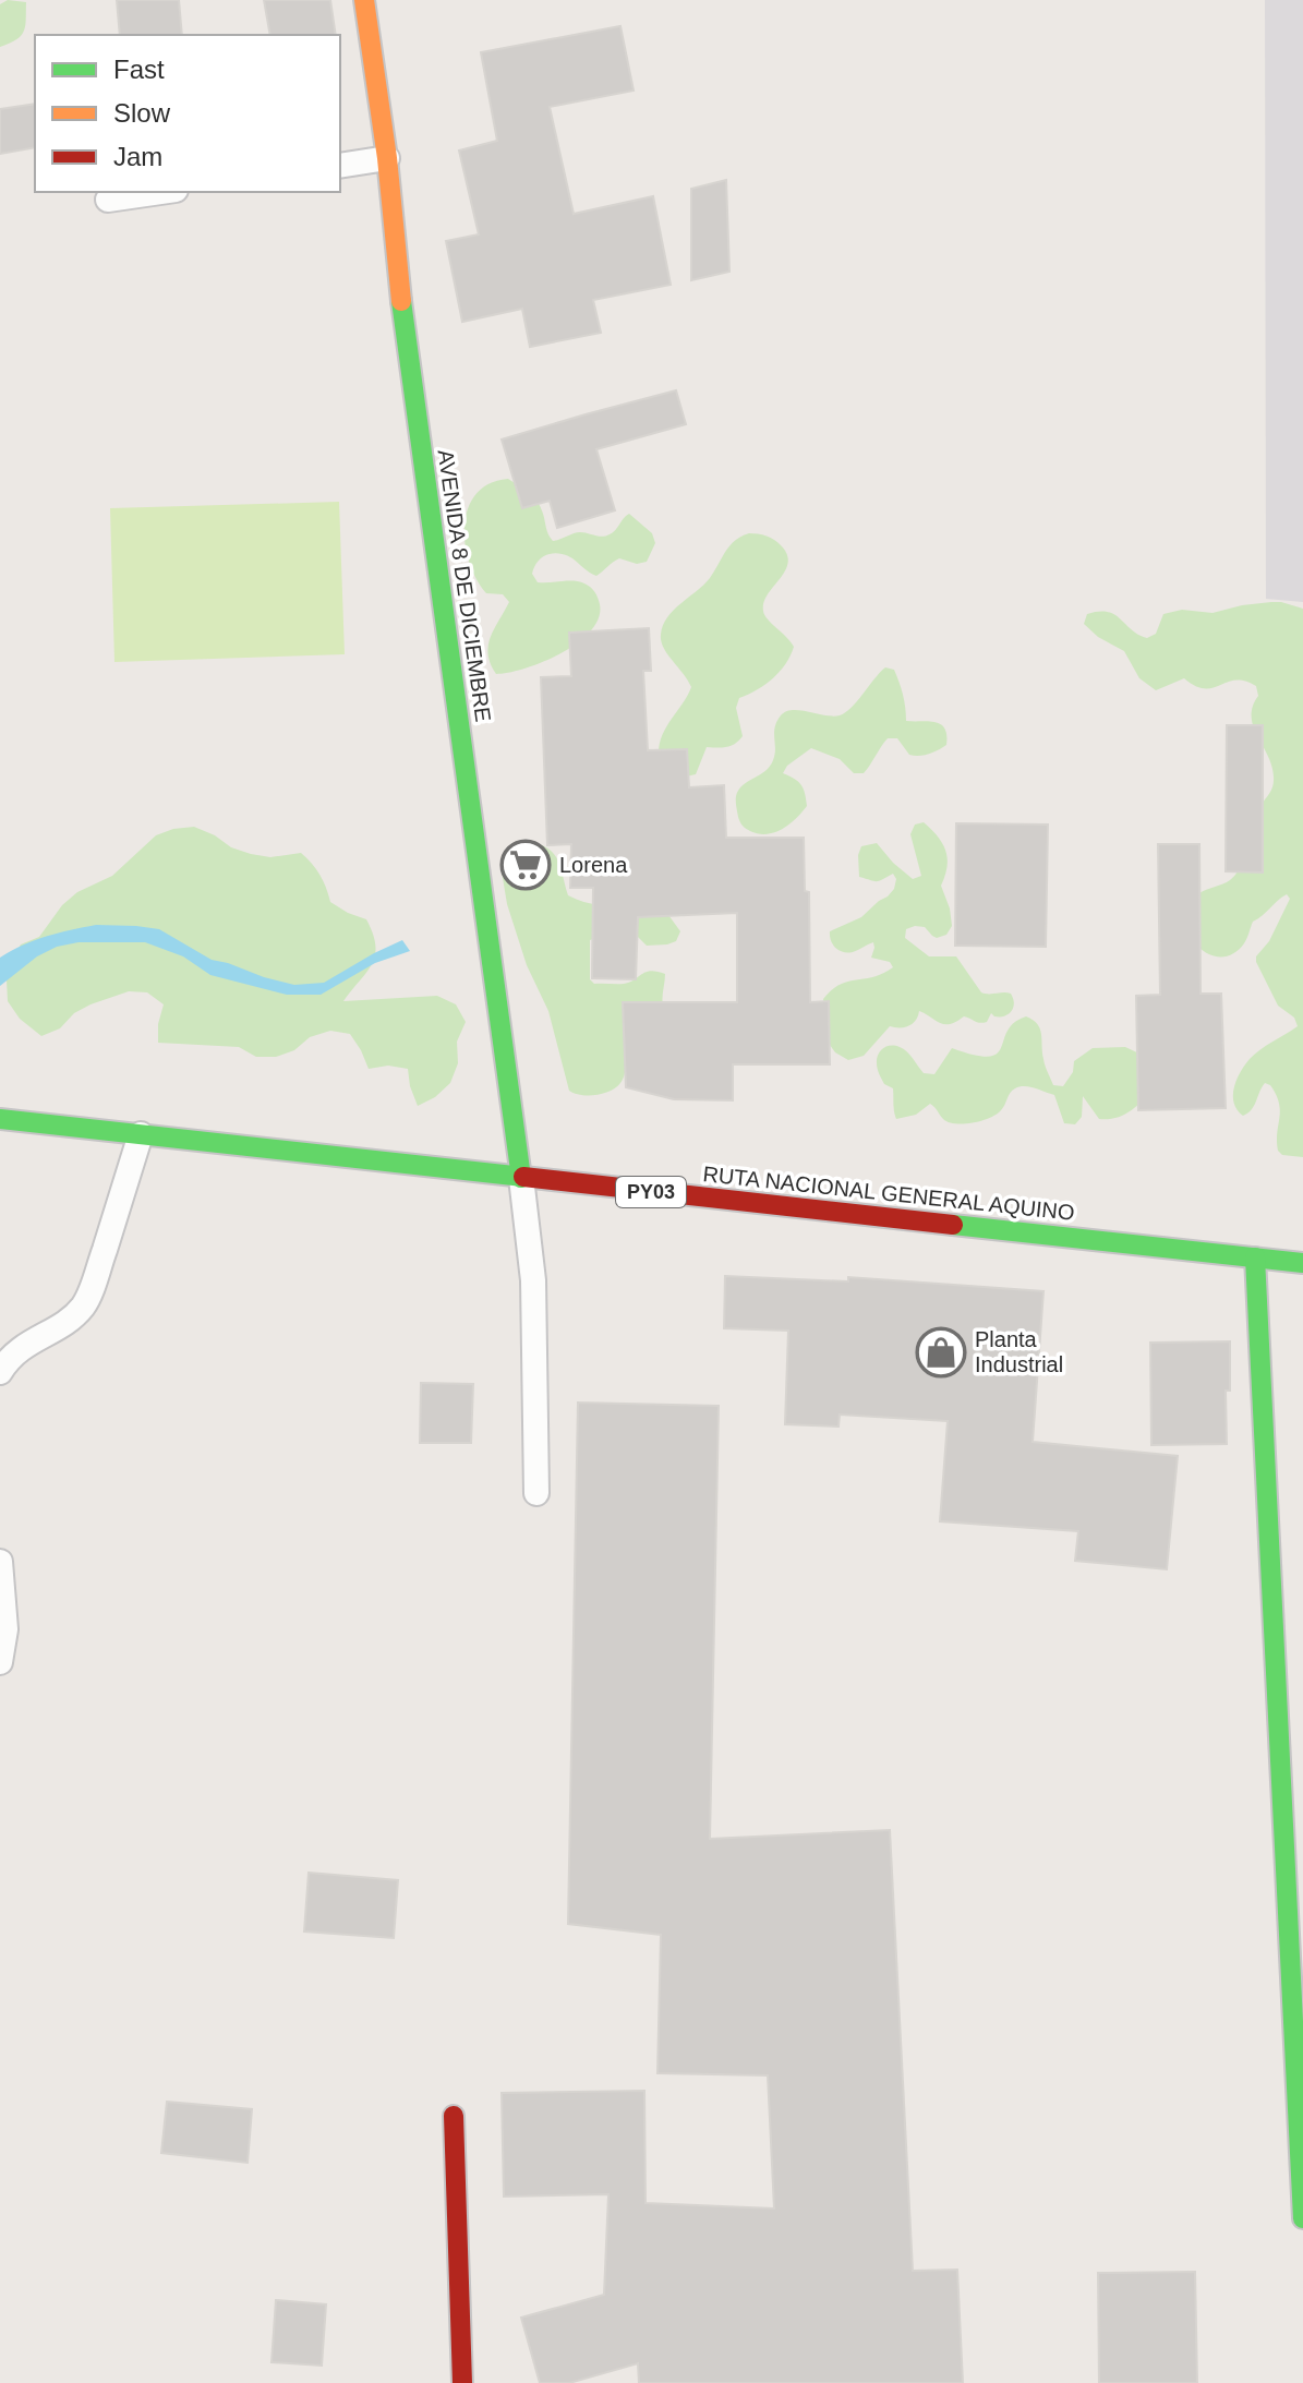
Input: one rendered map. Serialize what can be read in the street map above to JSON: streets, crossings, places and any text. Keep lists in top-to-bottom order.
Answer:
{
  "streets": {
    "main road": ["AVENIDA 8 DE DICIEMBRE", "PY03", "RUTA NACIONAL GENERAL AQUINO"]
  },
  "crossings": [
    ["AVENIDA 8 DE DICIEMBRE", "RUTA NACIONAL GENERAL AQUINO"]
  ],
  "places": {
    "supermarket": ["Lorena"],
    "shop": ["Planta Industrial"]
  },
  "legend": ["Fast", "Slow", "Jam"]
}
